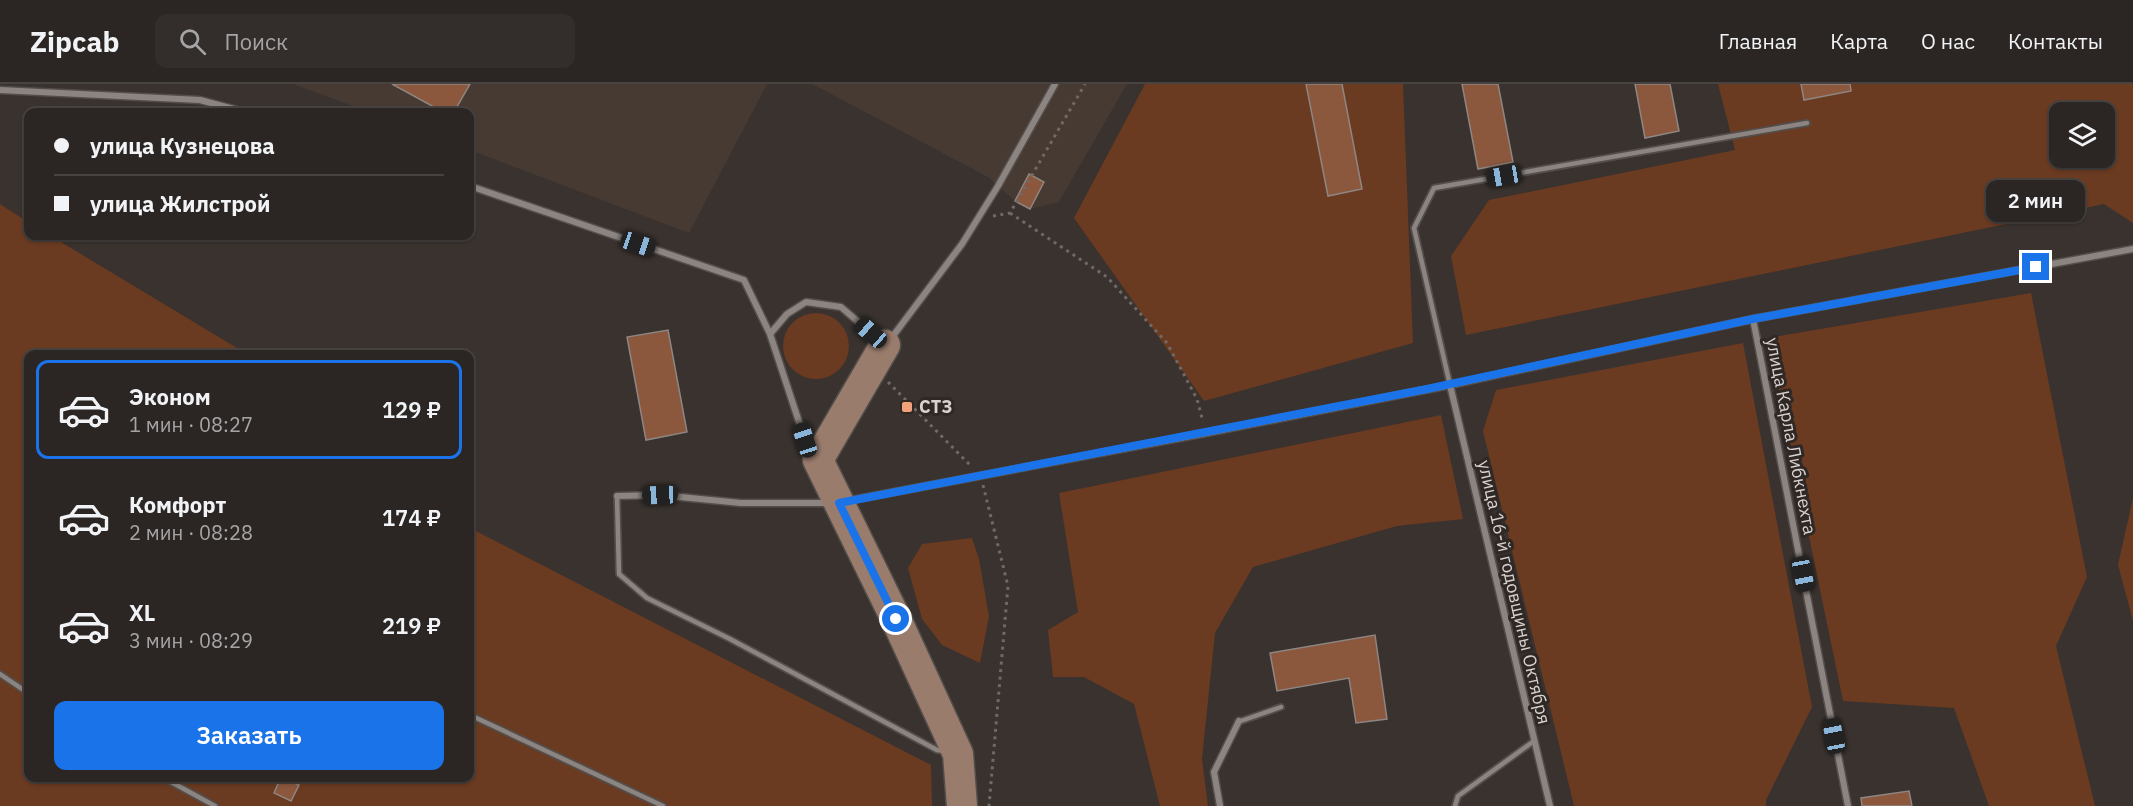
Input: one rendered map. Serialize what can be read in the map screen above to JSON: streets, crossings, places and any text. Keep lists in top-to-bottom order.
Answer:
{
  "streets": {
    "street": ["улица Карла Либкнехта", "улица 16-й годовщины Октября"]
  },
  "places": {
    "transit": ["СТЗ"]
  },
  "page": {
    "header": "Zipcab",
    "search": "Поиск",
    "nav": [
      "Главная",
      "Карта",
      "О нас",
      "Контакты"
    ],
    "banner": ["улица Кузнецова", "улица Жилстрой"],
    "bubble": "2 мин",
    "list": [
      {
        "name": "Эконом",
        "note": "1 мин · 08:27",
        "value": "129 ₽"
      },
      {
        "name": "Комфорт",
        "note": "2 мин · 08:28",
        "value": "174 ₽"
      },
      {
        "name": "XL",
        "note": "3 мин · 08:29",
        "value": "219 ₽"
      }
    ],
    "buttons": "Заказать"
  }
}
